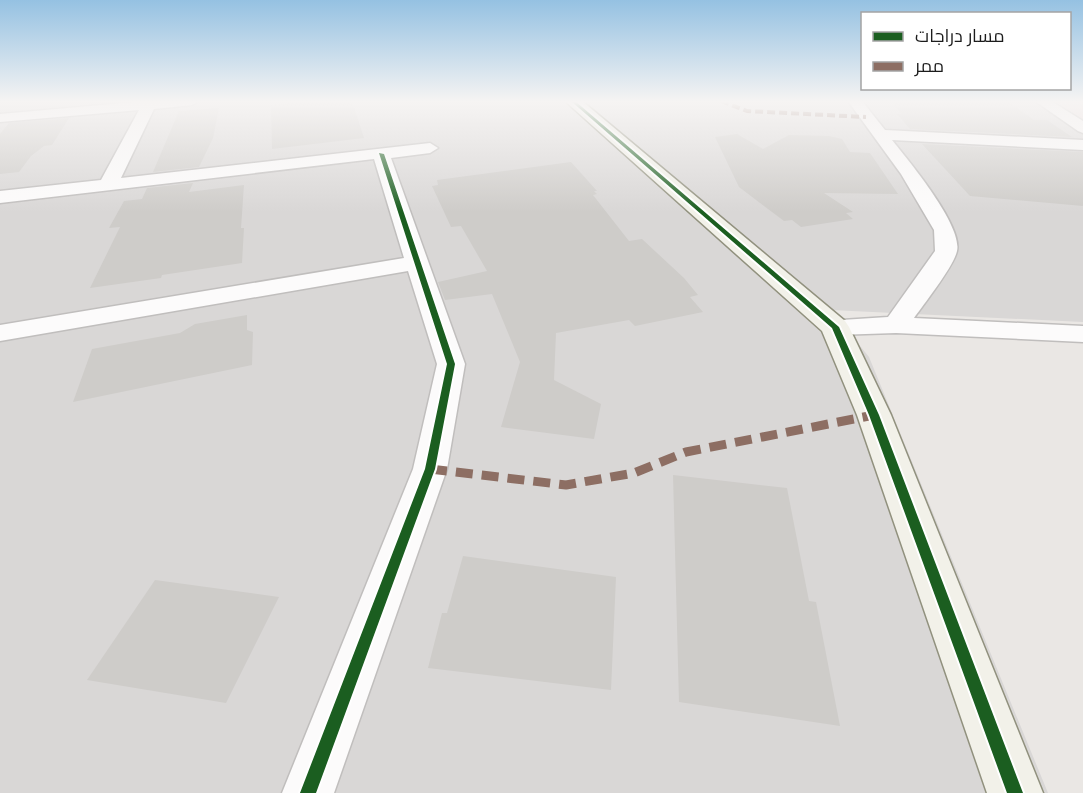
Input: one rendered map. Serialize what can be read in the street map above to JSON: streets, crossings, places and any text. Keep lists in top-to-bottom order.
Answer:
{
  "legend": ["مسار دراجات", "ممر"]
}
